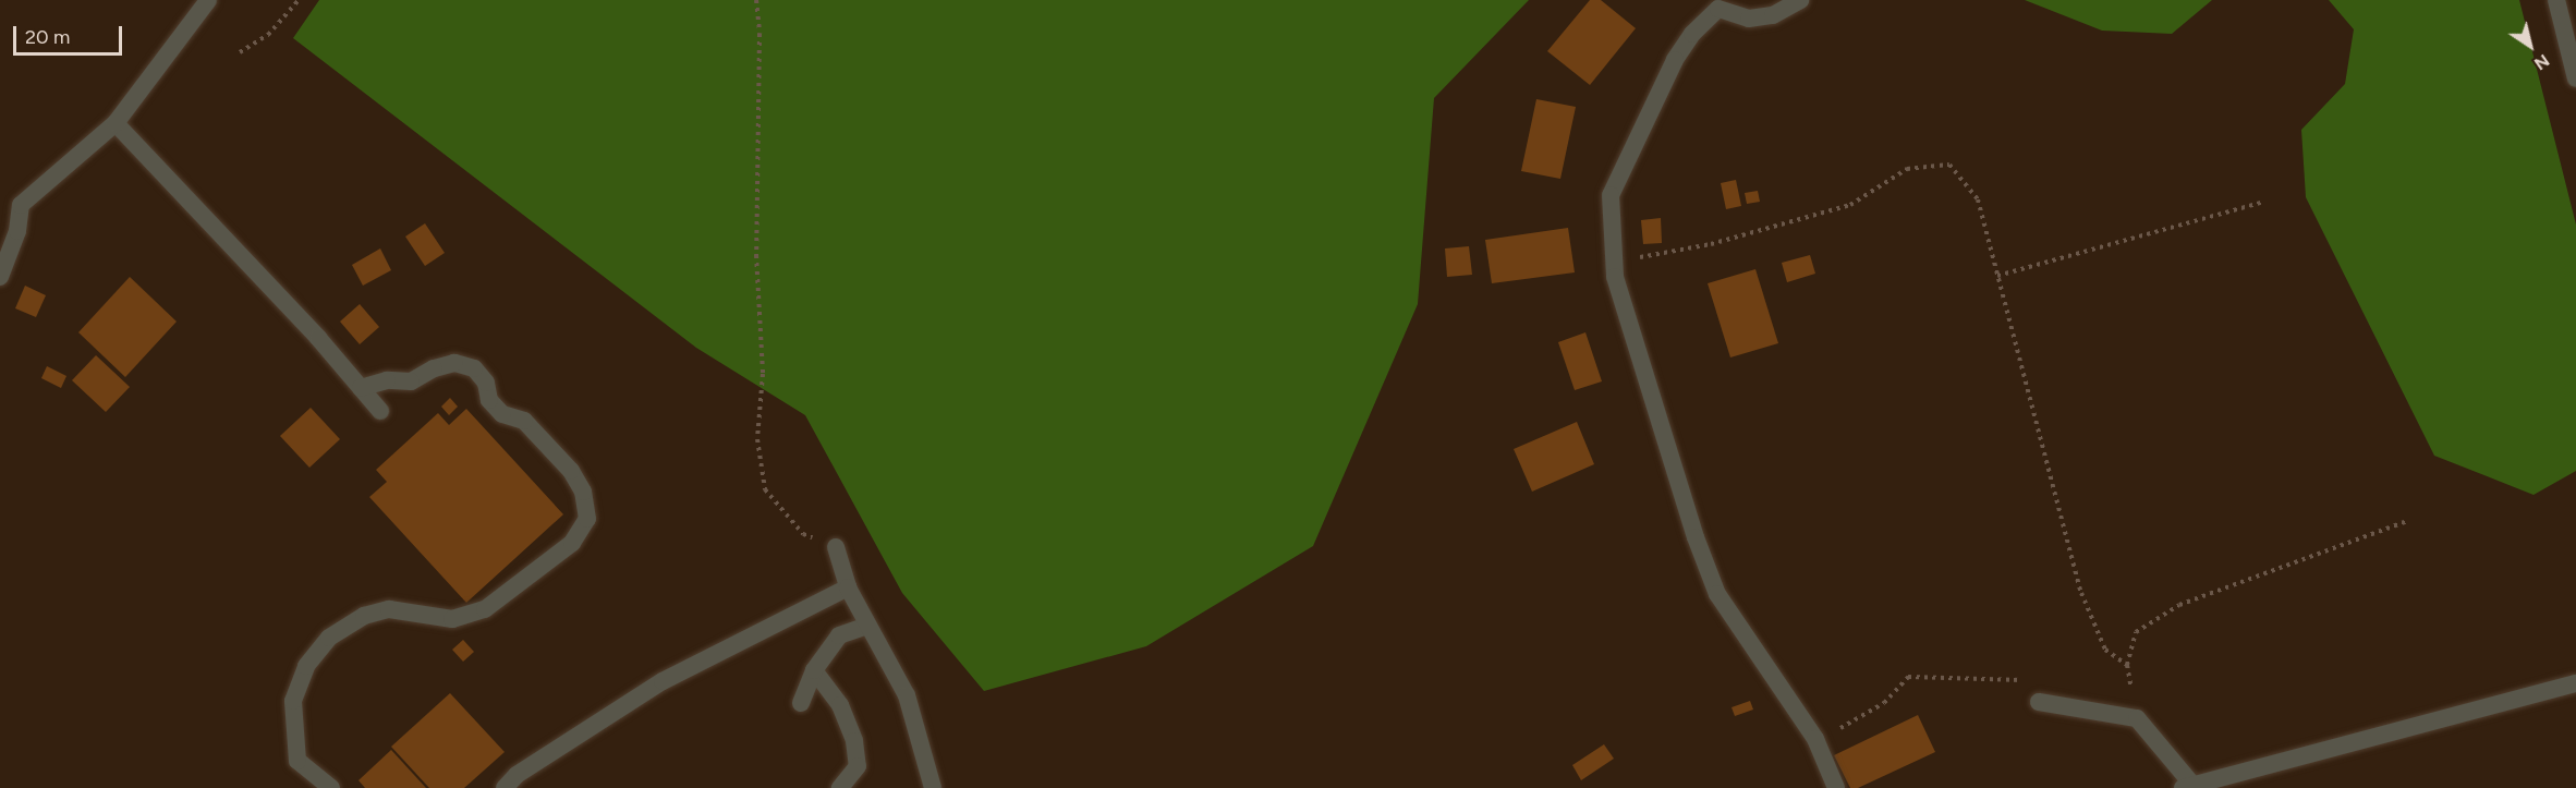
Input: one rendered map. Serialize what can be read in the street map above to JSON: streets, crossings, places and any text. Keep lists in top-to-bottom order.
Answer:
{
  "scale_bar": "20 m",
  "north": "bottom right"
}
